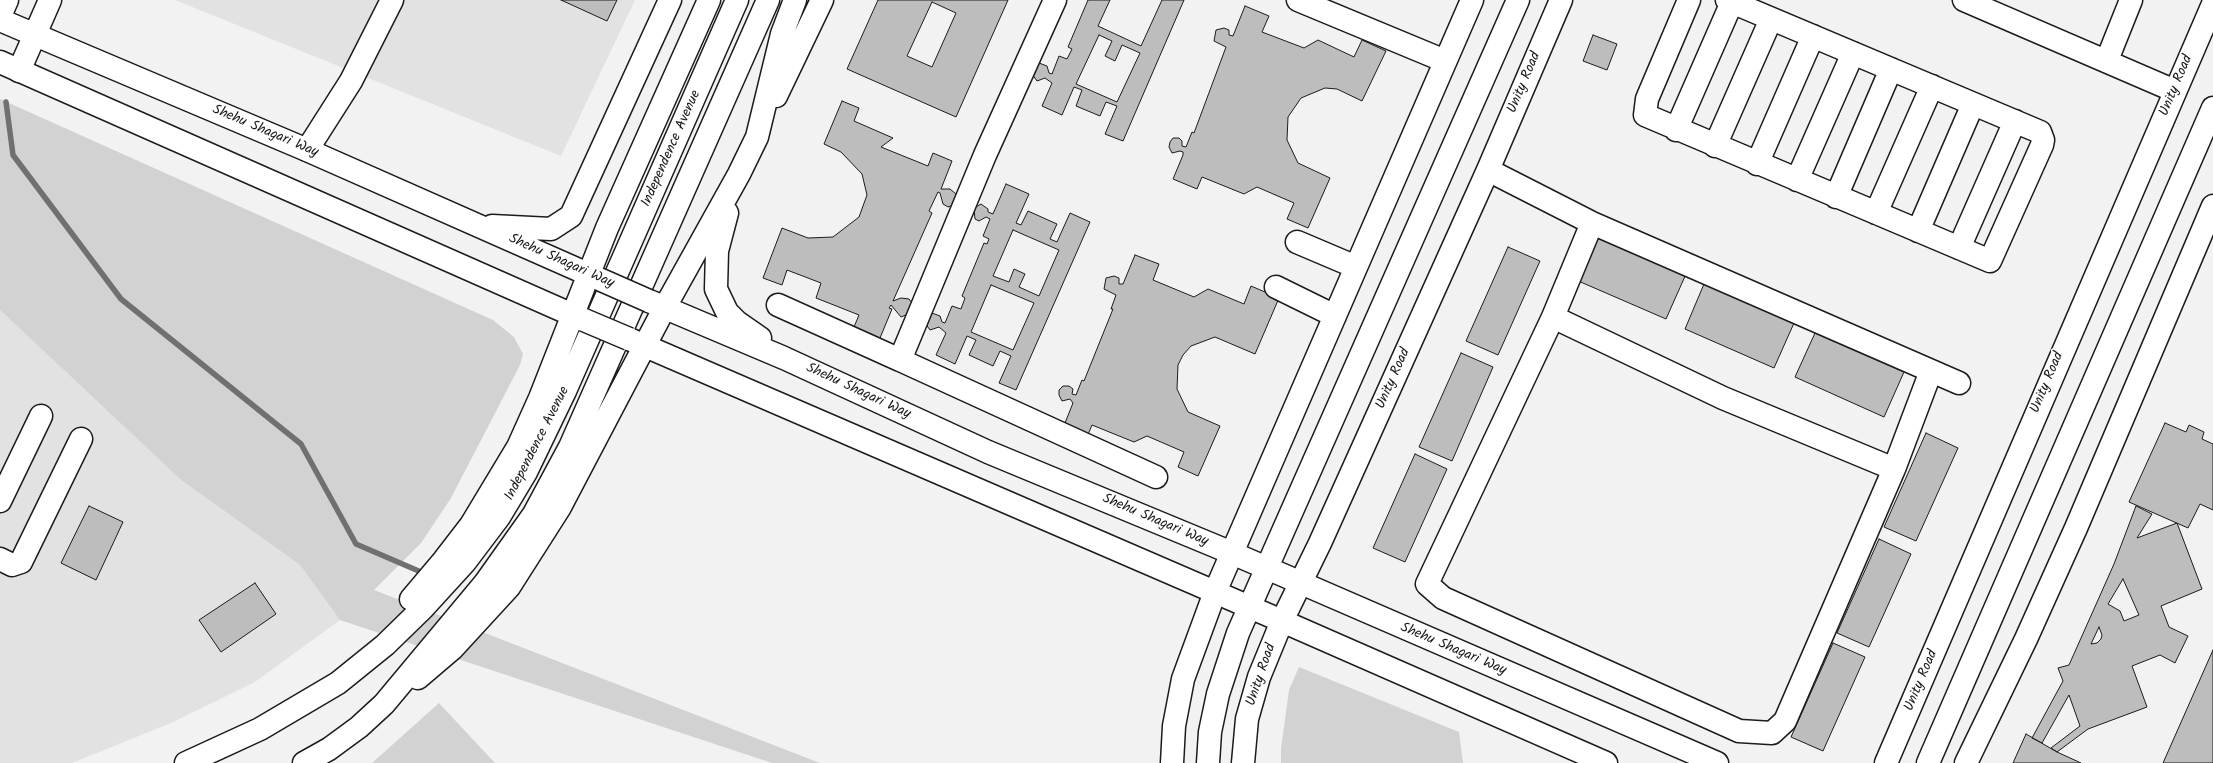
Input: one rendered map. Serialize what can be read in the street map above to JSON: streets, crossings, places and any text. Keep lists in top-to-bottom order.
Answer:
{
  "streets": {
    "main road": ["Unity Road", "Shehu Shagari Way", "Independence Avenue"]
  },
  "crossings": [
    ["Unity Road", "Shehu Shagari Way"],
    ["Shehu Shagari Way", "Independence Avenue"]
  ]
}
